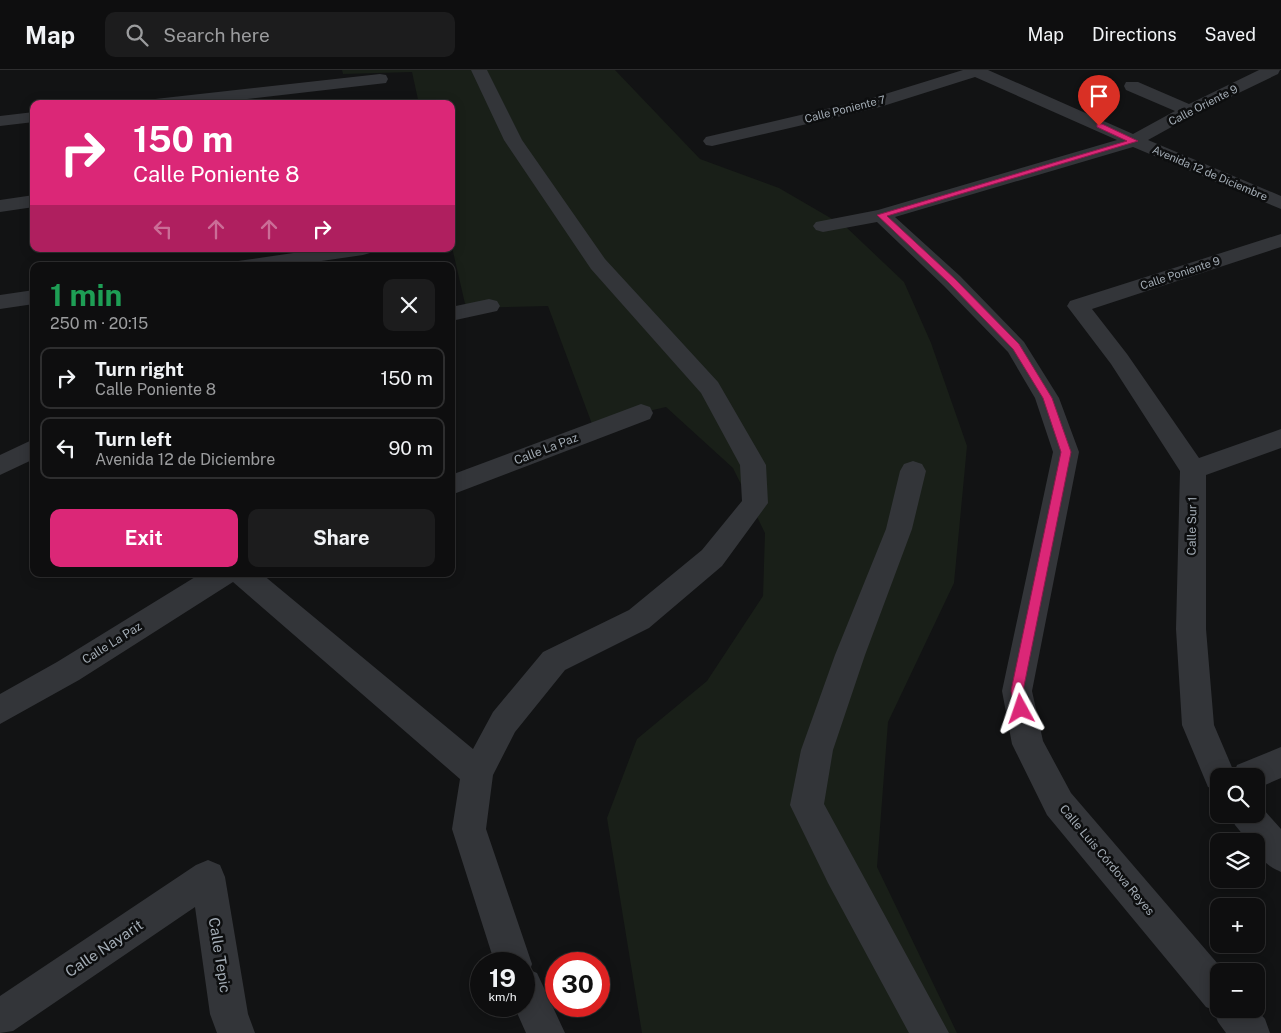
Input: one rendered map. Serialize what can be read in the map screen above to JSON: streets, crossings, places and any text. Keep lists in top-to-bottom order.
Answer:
{
  "streets": {
    "street": [
      "Calle Oriente 9",
      "Calle Poniente 7",
      "Avenida 12 de Diciembre",
      "Calle Poniente 9",
      "Calle La Paz",
      "Calle Sur 1",
      "Calle Luis Córdova Reyes",
      "Calle Nayarit",
      "Calle Tepic"
    ]
  },
  "crossings": [
    ["Calle Oriente 9", "Avenida 12 de Diciembre"],
    ["Calle Oriente 9", "Calle Luis Córdova Reyes"],
    ["Calle Poniente 7", "Avenida 12 de Diciembre"],
    ["Calle Poniente 9", "Calle Sur 1"],
    ["Calle Nayarit", "Calle Tepic"]
  ],
  "page": {
    "header": "Map",
    "search": "Search here",
    "nav": ["Map", "Directions", "Saved"],
    "turn": ["150 m", "Calle Poniente 8"],
    "heading": ["1 min", "250 m · 20:15"],
    "list": [
      {
        "name": "Turn right",
        "note": "Calle Poniente 8",
        "value": "150 m"
      },
      {
        "name": "Turn left",
        "note": "Avenida 12 de Diciembre",
        "value": "90 m"
      }
    ],
    "buttons": ["Exit", "Share"],
    "map_buttons": ["+", "−"],
    "speed": "19 km/h",
    "limit": "30"
  }
}
